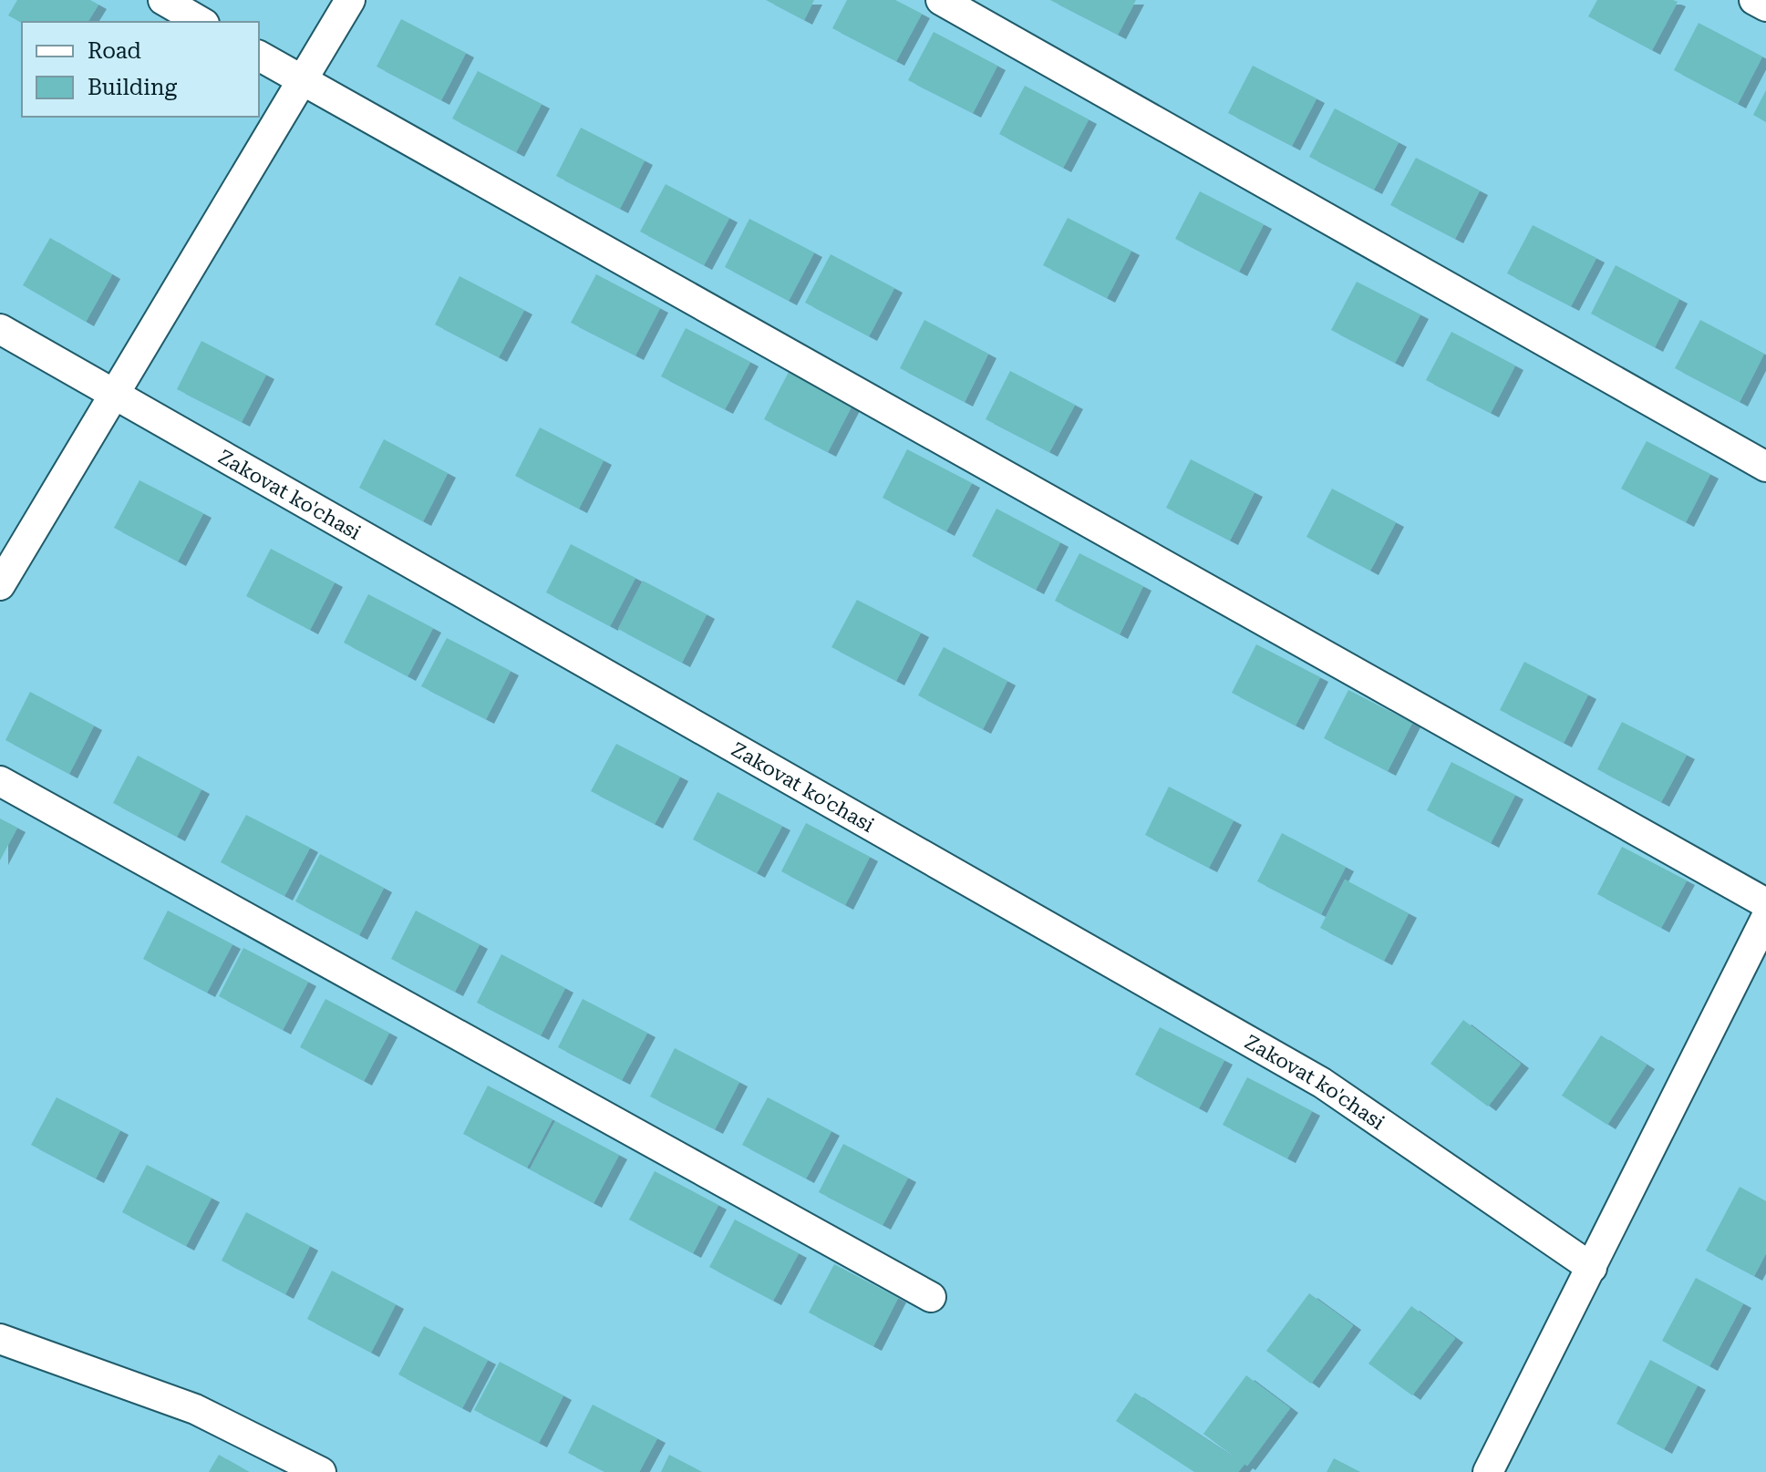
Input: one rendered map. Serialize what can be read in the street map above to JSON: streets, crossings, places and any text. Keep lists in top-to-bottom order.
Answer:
{
  "streets": {
    "street": ["Zakovat ko'chasi"]
  },
  "legend": ["Road", "Building"]
}
